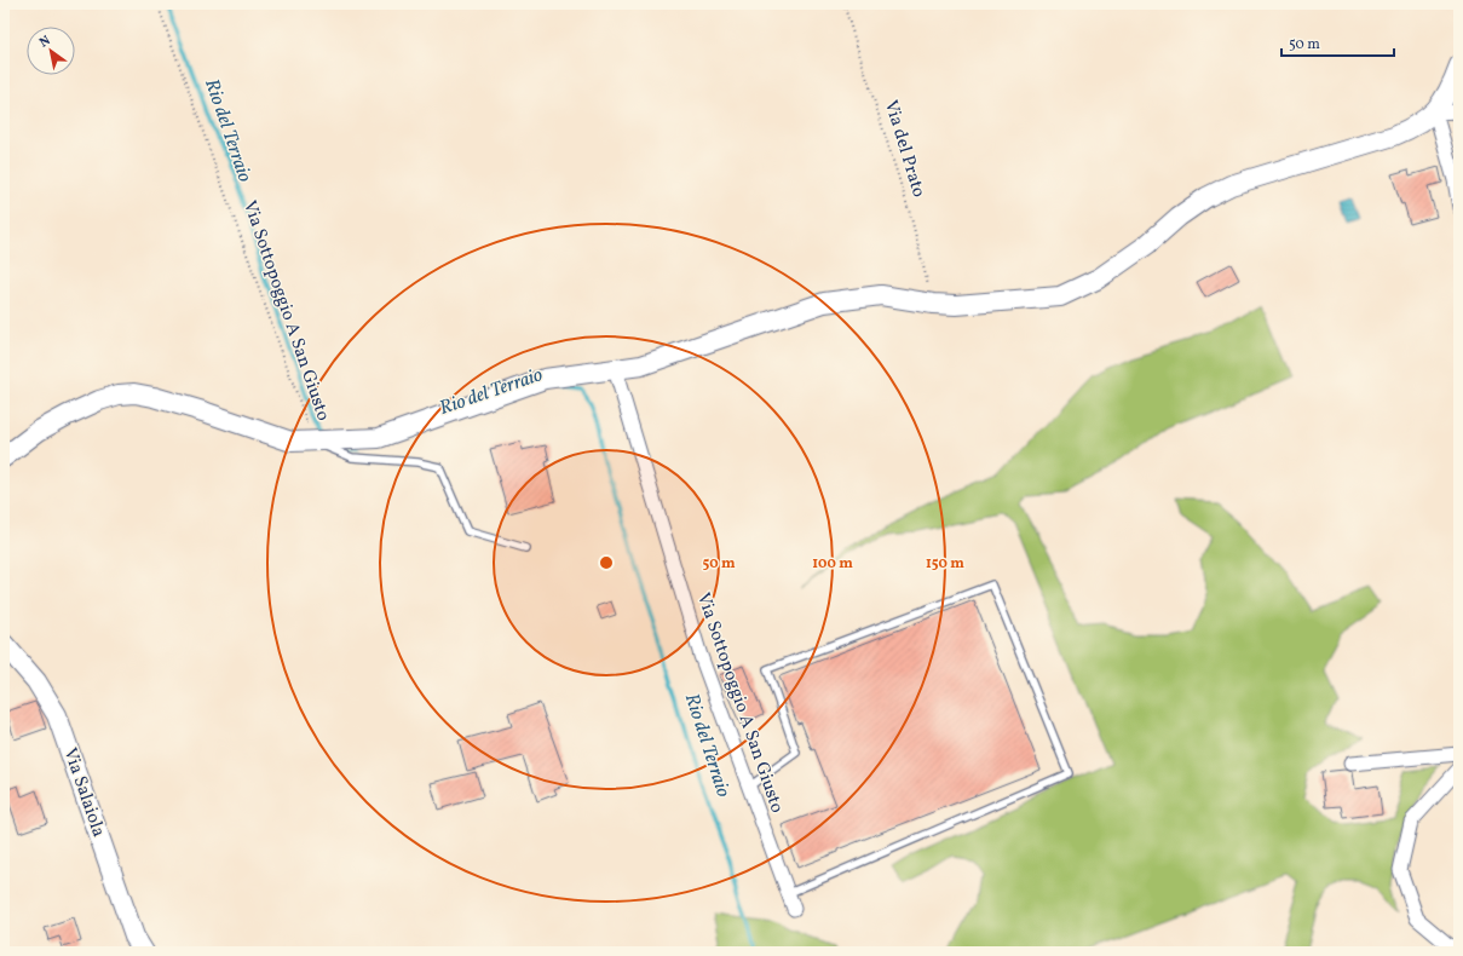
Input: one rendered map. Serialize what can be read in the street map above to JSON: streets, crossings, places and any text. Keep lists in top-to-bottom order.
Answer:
{
  "streets": {
    "street": ["Via Sottopoggio A San Giusto", "Via Salaiola"],
    "path": ["Via del Prato"]
  },
  "water": ["Rio del Terraio"],
  "scale_bar": "50 m",
  "north": "top left",
  "rings": ["50 m", "100 m", "150 m"]
}
